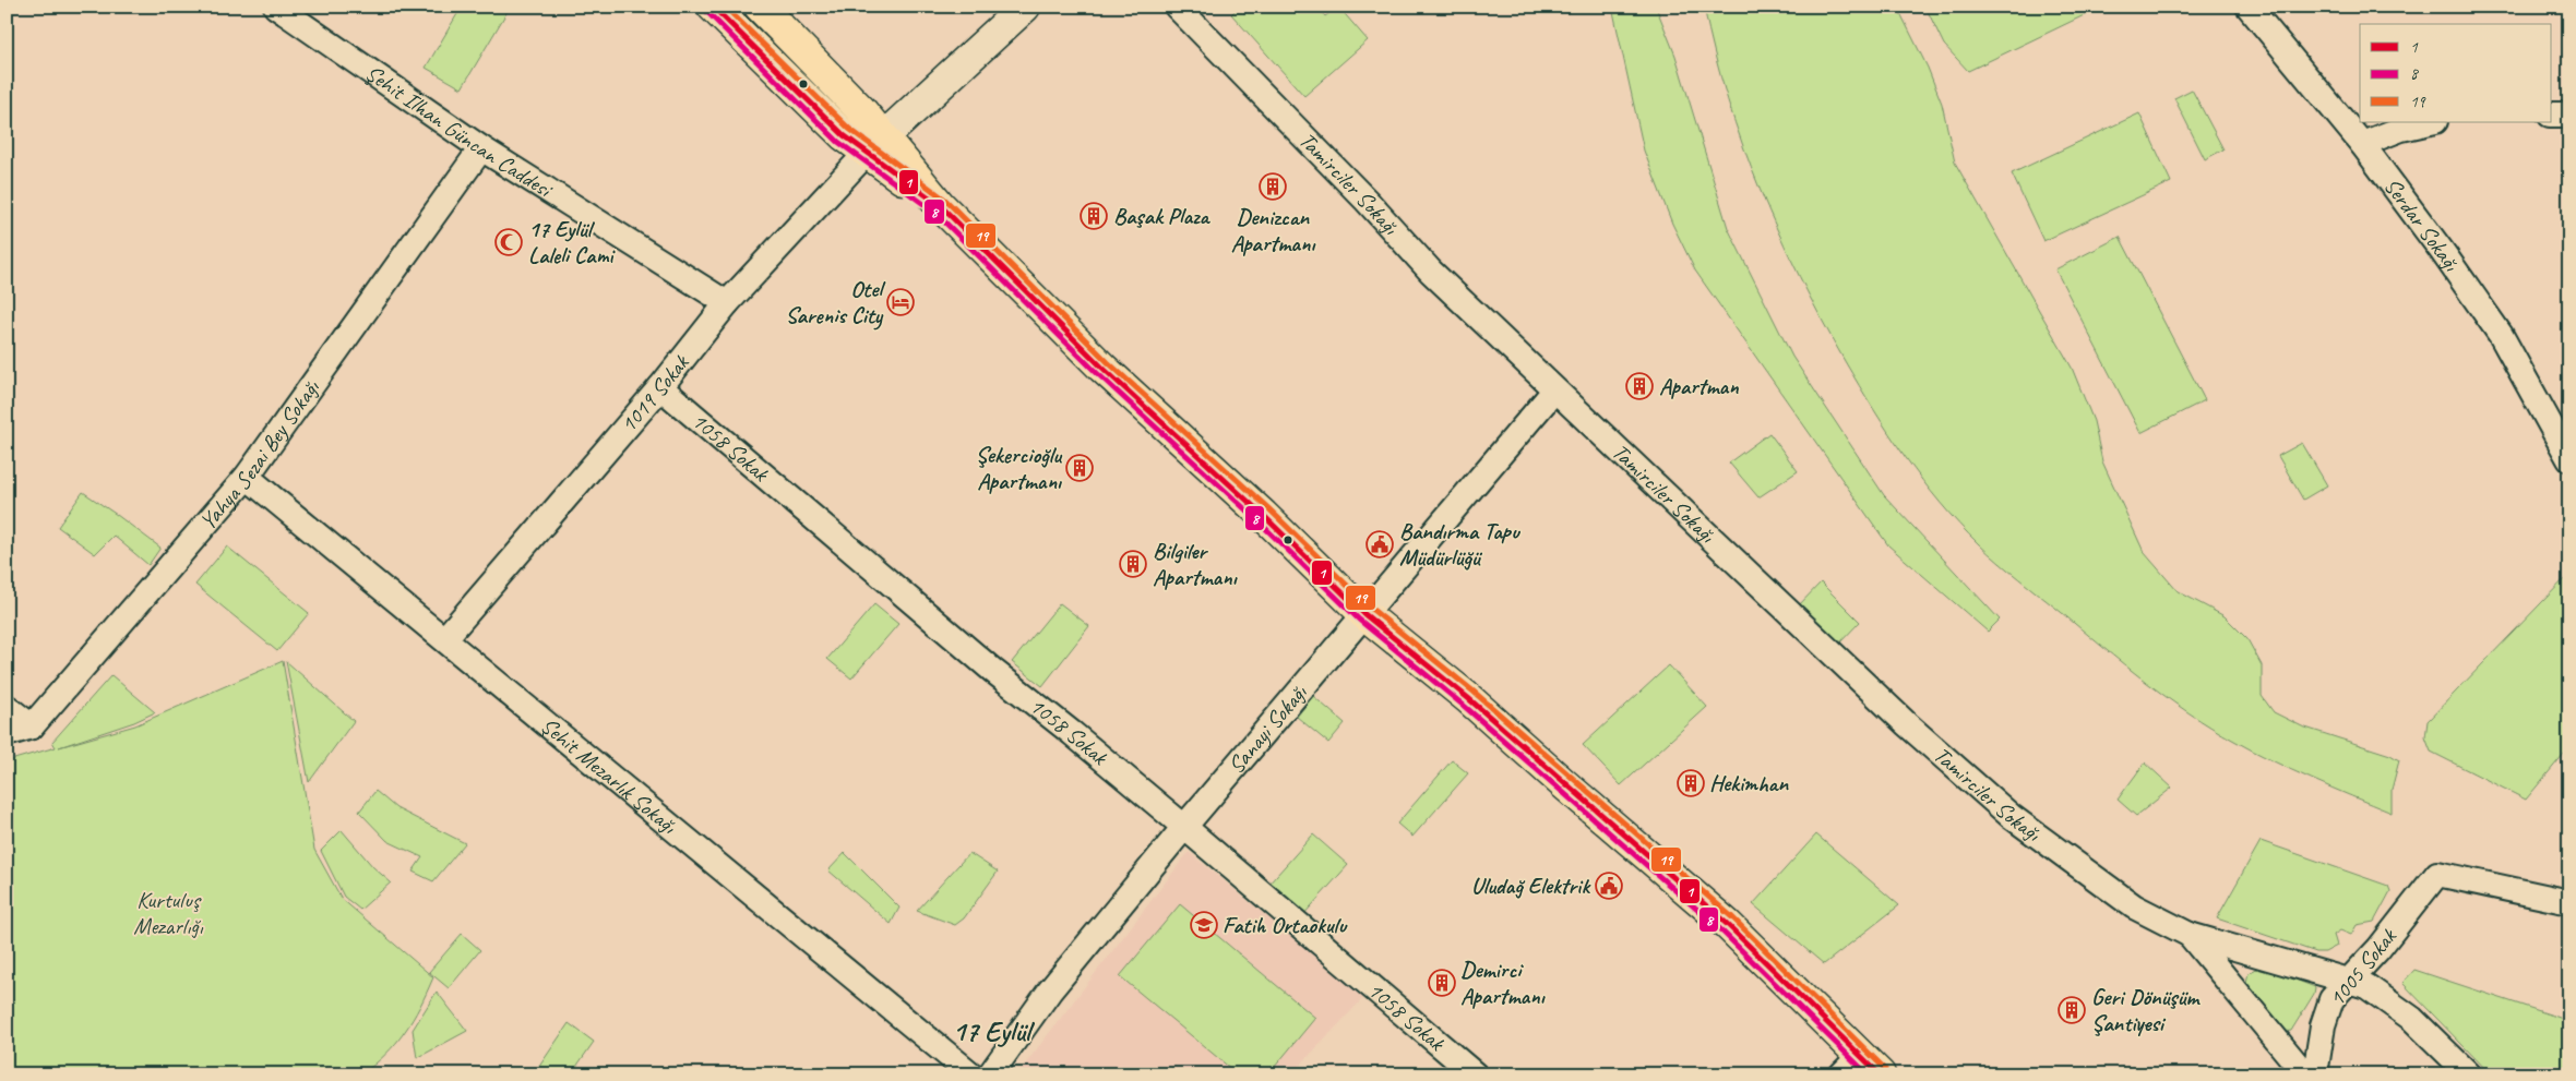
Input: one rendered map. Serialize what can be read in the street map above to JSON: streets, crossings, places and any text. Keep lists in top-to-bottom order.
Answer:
{
  "streets": {
    "street": [
      "Şehit İlhan Güncan Caddesi",
      "Tamirciler Sokağı",
      "Serdar Sokağı",
      "1019 Sokak",
      "1058 Sokak",
      "Yahya Sezai Bey Sokağı",
      "Sanayi Sokağı",
      "Şehit Mezarlık Sokağı",
      "1005 Sokak"
    ]
  },
  "crossings": [
    ["Şehit İlhan Güncan Caddesi", "1019 Sokak"],
    ["Şehit İlhan Güncan Caddesi", "Yahya Sezai Bey Sokağı"],
    ["Tamirciler Sokağı", "Sanayi Sokağı"],
    ["Tamirciler Sokağı", "1005 Sokak"],
    ["1019 Sokak", "1058 Sokak"],
    ["1019 Sokak", "Şehit Mezarlık Sokağı"],
    ["1058 Sokak", "Sanayi Sokağı"],
    ["Yahya Sezai Bey Sokağı", "Şehit Mezarlık Sokağı"]
  ],
  "districts": ["17 Eylül"],
  "parks": ["Kurtuluş Mezarlığı"],
  "places": {
    "building": [
      "Denizcan Apartmanı",
      "Başak Plaza",
      "Apartman",
      "Şekercioğlu Apartmanı",
      "Bilgiler Apartmanı",
      "Hekimhan",
      "Demirci Apartmanı",
      "Geri Dönüşüm Şantiyesi"
    ],
    "mosque": ["17 Eylül Laleli Cami"],
    "hotel": ["Otel Sarenis City"],
    "public building": ["Bandırma Tapu Müdürlüğü", "Uludağ Elektrik"],
    "school or university": ["Fatih Ortaokulu"]
  },
  "lines": ["transit line 1", "transit line 19", "transit line 8"],
  "legend": ["1", "8", "19"]
}
